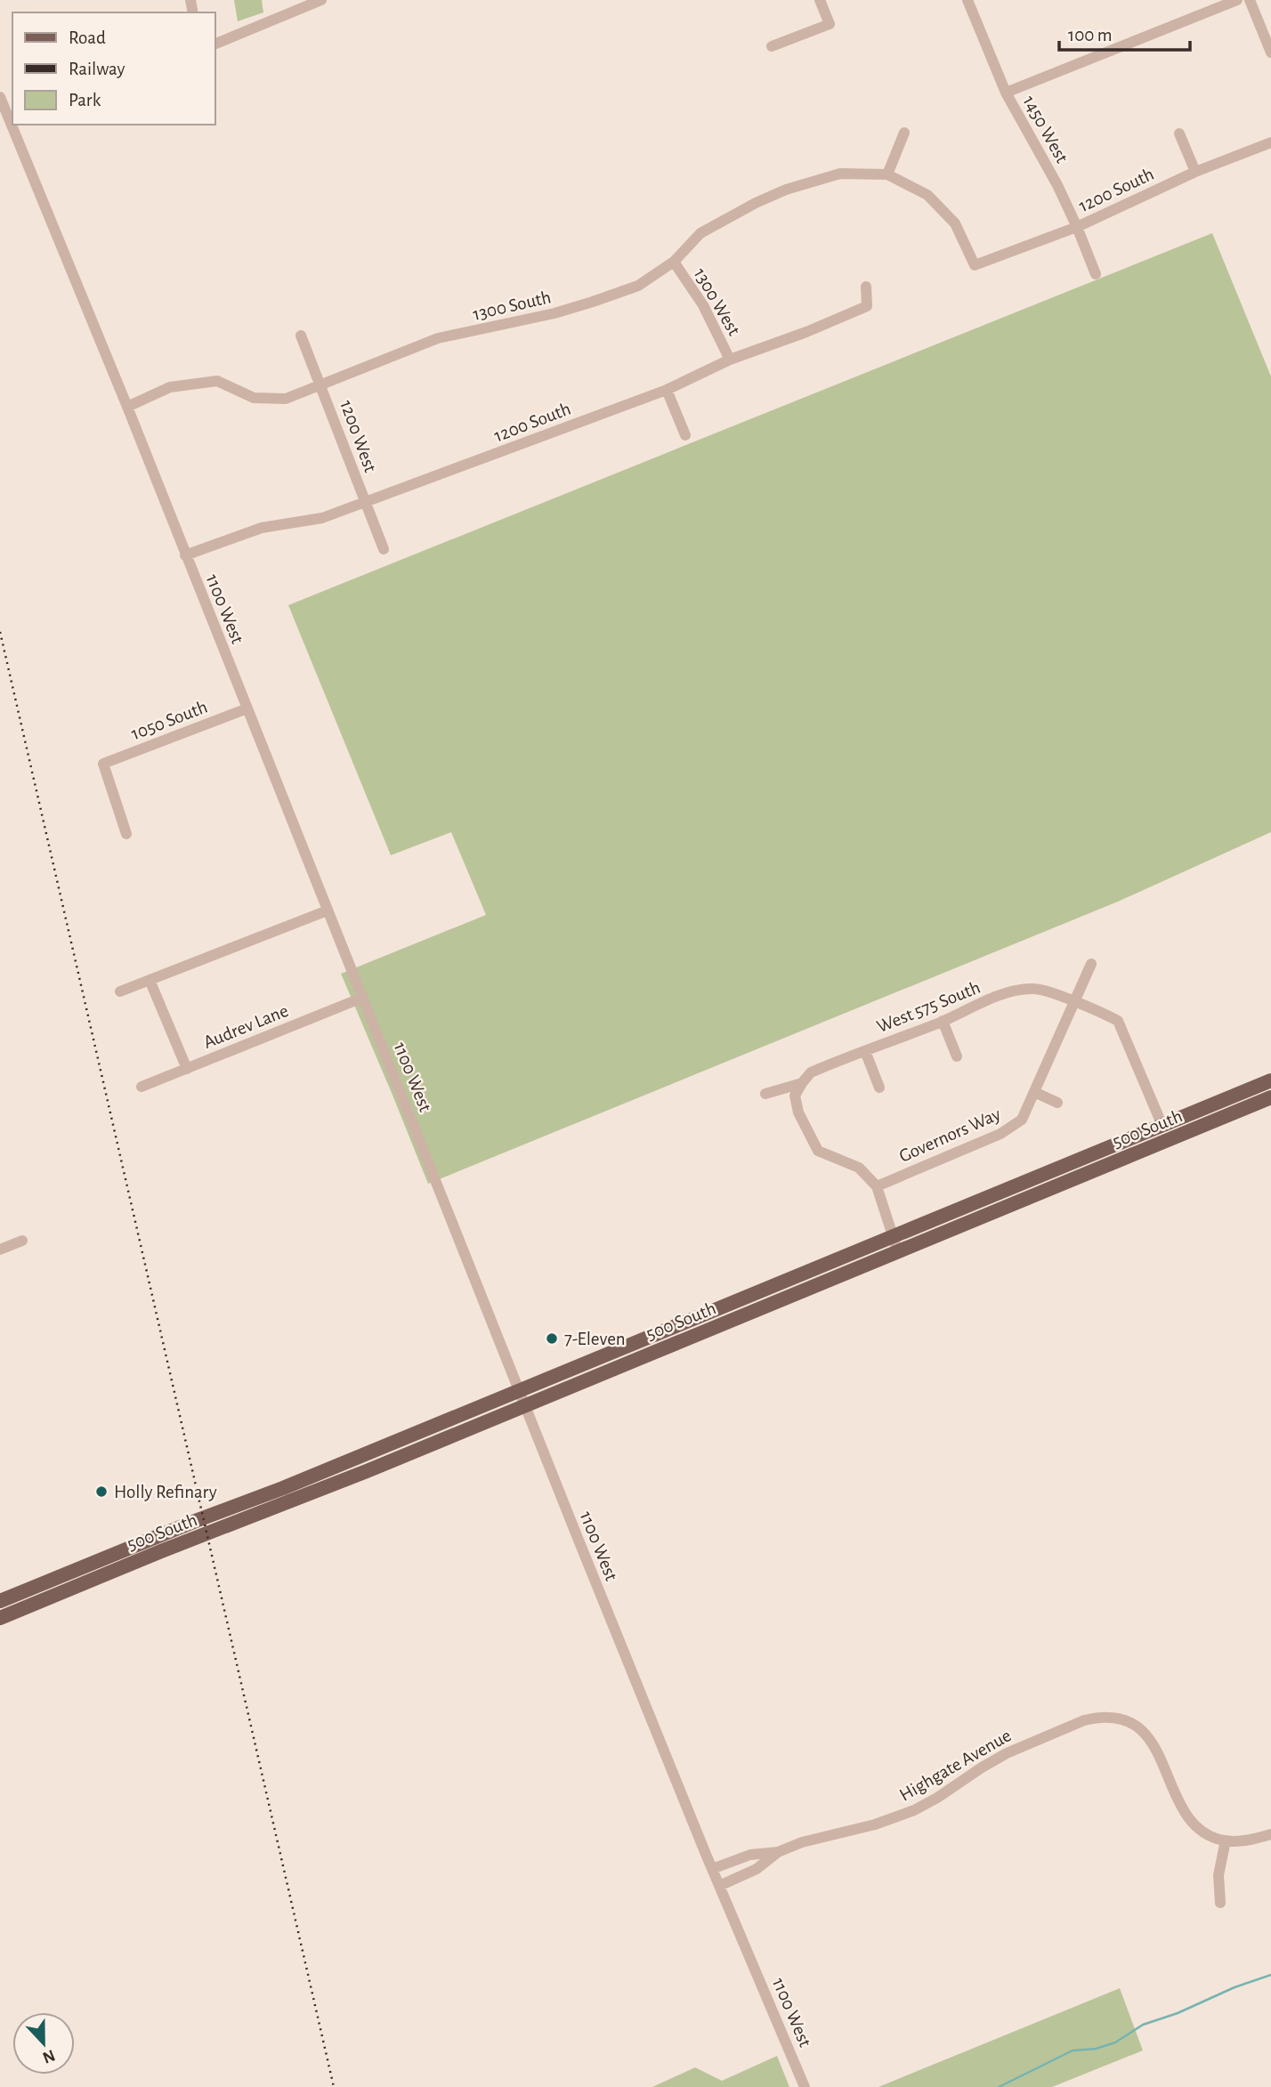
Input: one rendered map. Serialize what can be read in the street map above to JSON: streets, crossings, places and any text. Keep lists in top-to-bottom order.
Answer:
{
  "streets": {
    "main road": ["500 South"],
    "street": [
      "1450 West",
      "1200 South",
      "1300 West",
      "1300 South",
      "1200 West",
      "1100 West",
      "1050 South",
      "West 575 South",
      "Audrev Lane",
      "Governors Way",
      "Highgate Avenue"
    ]
  },
  "crossings": [
    ["1450 West", "1200 South"],
    ["1200 South", "1300 West"],
    ["1200 South", "1300 South"],
    ["1200 South", "1200 West"],
    ["1200 South", "1100 West"],
    ["1300 West", "1300 South"],
    ["1300 South", "1200 West"],
    ["1300 South", "1100 West"],
    ["1100 West", "1050 South"],
    ["1100 West", "Audrev Lane"],
    ["1100 West", "500 South"],
    ["1100 West", "Highgate Avenue"],
    ["West 575 South", "500 South"],
    ["West 575 South", "Governors Way"]
  ],
  "places": ["7-Eleven", "Holly Refinary"],
  "legend": ["Road", "Railway", "Park"],
  "scale_bar": "100 m",
  "north": "bottom"
}
